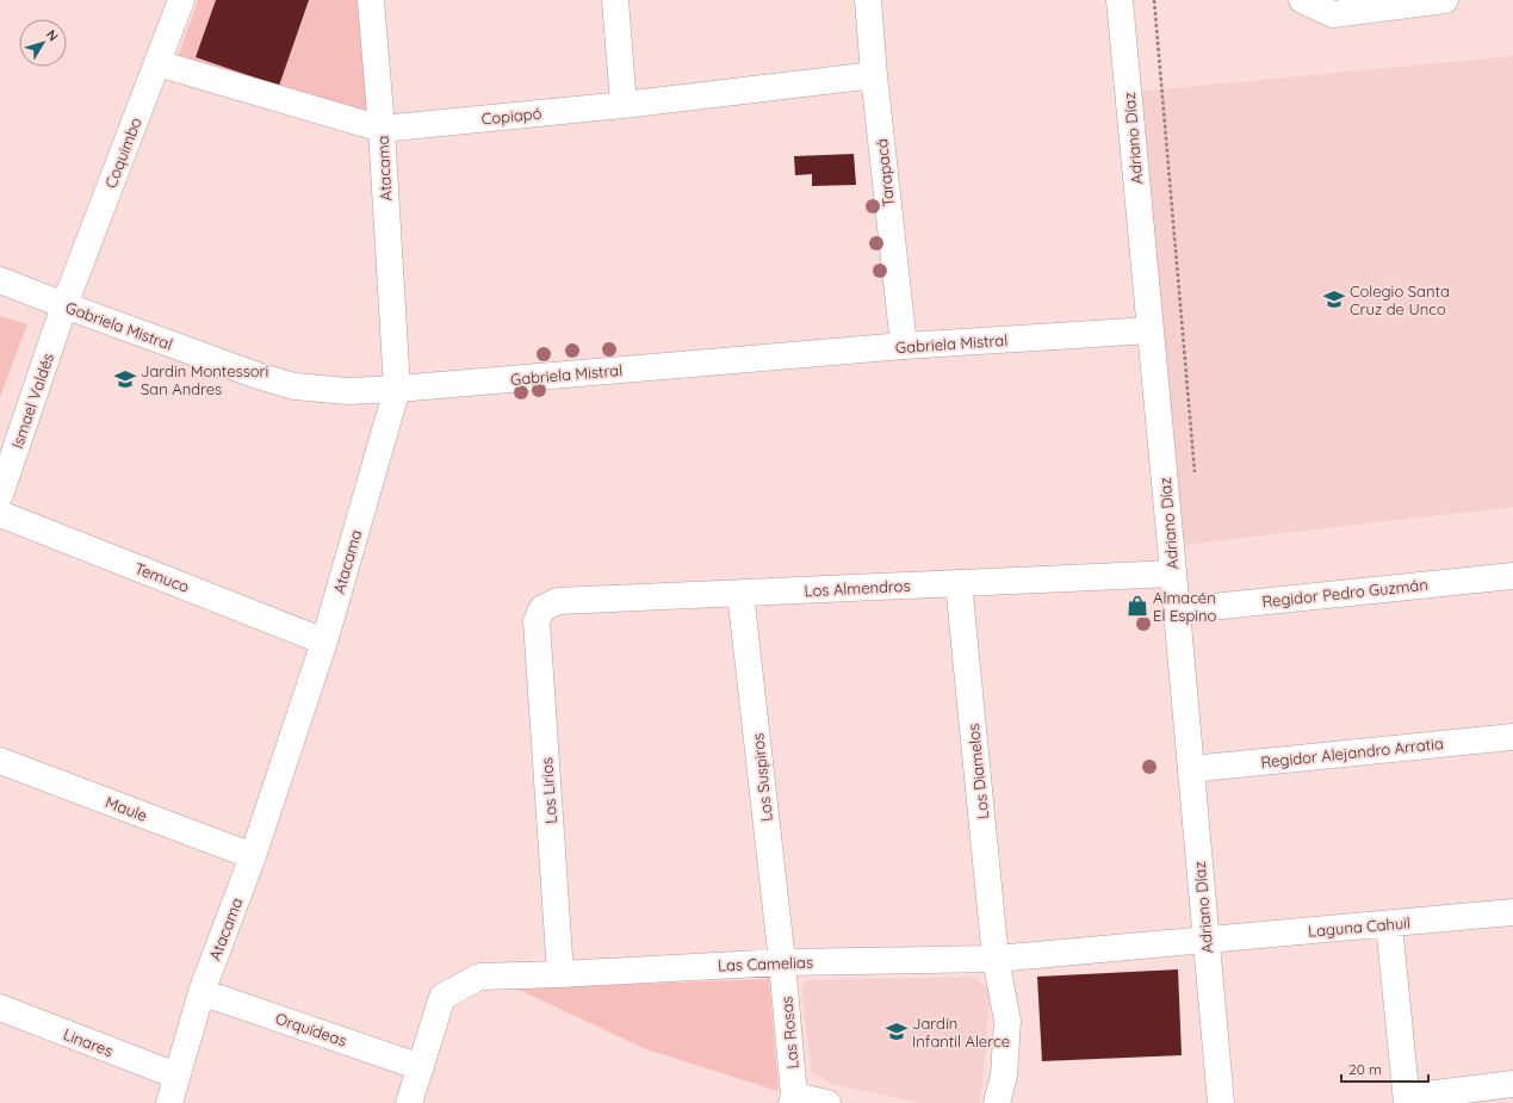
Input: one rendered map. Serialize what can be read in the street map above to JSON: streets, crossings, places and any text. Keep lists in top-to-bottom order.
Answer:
{
  "streets": {
    "street": [
      "Copiapó",
      "Adriano Díaz",
      "Coquimbo",
      "Atacama",
      "Tarapacá",
      "Gabriela Mistral",
      "Ismael Valdés",
      "Temuco",
      "Los Almendros",
      "Regidor Pedro Guzmán",
      "Regidor Alejandro Arratia",
      "Los Diamelos",
      "Los Suspiros",
      "Los Lirios",
      "Maule",
      "Laguna Cahuil",
      "Las Camelias",
      "Orquídeas",
      "Las Rosas",
      "Linares"
    ]
  },
  "crossings": [
    ["Copiapó", "Coquimbo"],
    ["Copiapó", "Atacama"],
    ["Copiapó", "Tarapacá"],
    ["Adriano Díaz", "Gabriela Mistral"],
    ["Adriano Díaz", "Los Almendros"],
    ["Adriano Díaz", "Regidor Pedro Guzmán"],
    ["Adriano Díaz", "Regidor Alejandro Arratia"],
    ["Adriano Díaz", "Laguna Cahuil"],
    ["Adriano Díaz", "Las Camelias"],
    ["Coquimbo", "Gabriela Mistral"],
    ["Coquimbo", "Ismael Valdés"],
    ["Atacama", "Gabriela Mistral"],
    ["Atacama", "Temuco"],
    ["Atacama", "Maule"],
    ["Atacama", "Orquídeas"],
    ["Atacama", "Linares"],
    ["Tarapacá", "Gabriela Mistral"],
    ["Gabriela Mistral", "Ismael Valdés"],
    ["Los Almendros", "Los Diamelos"],
    ["Los Almendros", "Los Suspiros"],
    ["Los Almendros", "Los Lirios"],
    ["Los Diamelos", "Las Camelias"],
    ["Los Suspiros", "Las Camelias"],
    ["Los Suspiros", "Las Rosas"],
    ["Los Lirios", "Las Camelias"],
    ["Laguna Cahuil", "Las Camelias"],
    ["Las Camelias", "Orquídeas"],
    ["Las Camelias", "Las Rosas"]
  ],
  "places": {
    "school or university": ["Colegio Santa Cruz de Unco", "Jardin Montessori San Andres", "Jardín Infantil Alerce"],
    "shop": ["Almacén El Espino"]
  },
  "scale_bar": "20 m",
  "north": "top right"
}
